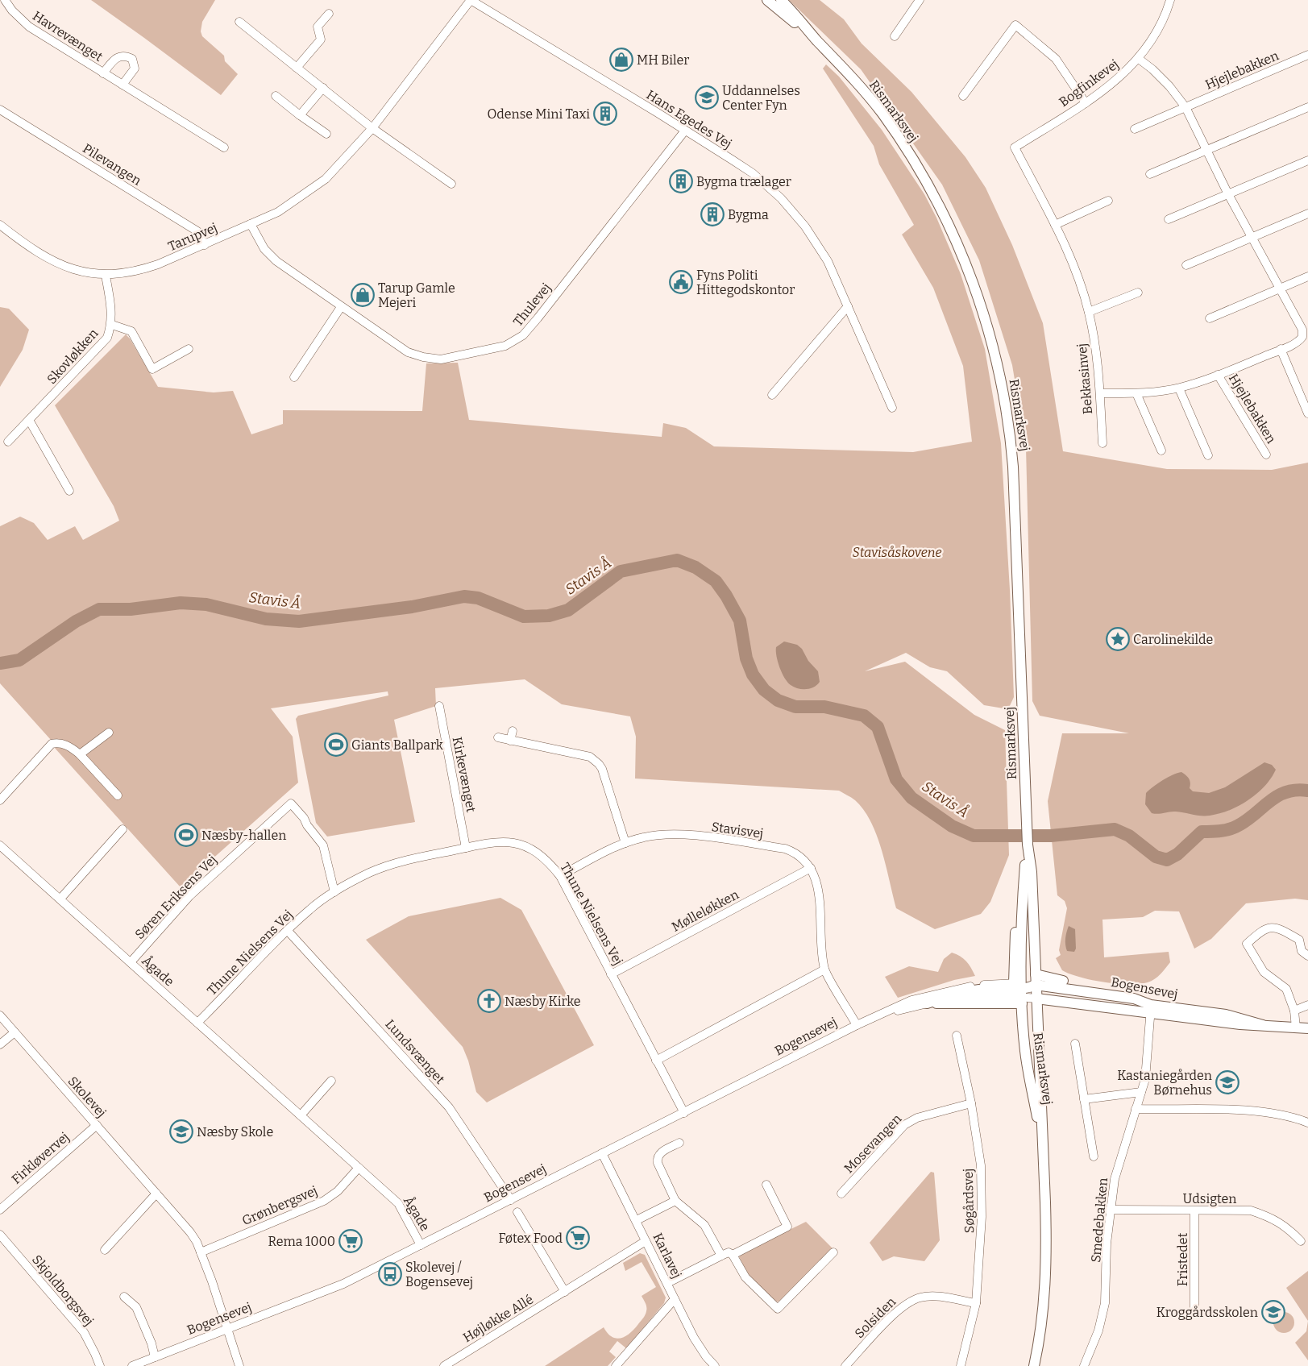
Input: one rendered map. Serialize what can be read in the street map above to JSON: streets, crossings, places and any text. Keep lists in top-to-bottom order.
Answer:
{
  "streets": {
    "main road": ["Rismarksvej", "Bogensevej"],
    "street": [
      "Havrevænget",
      "Hjejlebakken",
      "Bogfinkevej",
      "Hans Egedes Vej",
      "Pilevangen",
      "Tarupvej",
      "Thulevej",
      "Skovløkken",
      "Bekkasinvej",
      "Kirkevænget",
      "Stavisvej",
      "Søren Eriksens Vej",
      "Mølleløkken",
      "Thune Nielsens Vej",
      "Ågade",
      "Lundsvænget",
      "Skolevej",
      "Mosevangen",
      "Firkløvervej",
      "Udsigten",
      "Søgårdsvej",
      "Grønbergsvej",
      "Smedebakken",
      "Karlavej",
      "Fristedet",
      "Skjoldborgsvej",
      "Solsiden",
      "Højløkke Allé"
    ]
  },
  "crossings": [
    ["Hjejlebakken", "Bogfinkevej"],
    ["Hjejlebakken", "Bekkasinvej"],
    ["Bogfinkevej", "Bekkasinvej"],
    ["Rismarksvej", "Bogensevej"],
    ["Hans Egedes Vej", "Tarupvej"],
    ["Hans Egedes Vej", "Thulevej"],
    ["Pilevangen", "Tarupvej"],
    ["Tarupvej", "Thulevej"],
    ["Tarupvej", "Skovløkken"],
    ["Kirkevænget", "Thune Nielsens Vej"],
    ["Stavisvej", "Mølleløkken"],
    ["Stavisvej", "Thune Nielsens Vej"],
    ["Stavisvej", "Bogensevej"],
    ["Søren Eriksens Vej", "Thune Nielsens Vej"],
    ["Søren Eriksens Vej", "Ågade"],
    ["Mølleløkken", "Thune Nielsens Vej"],
    ["Thune Nielsens Vej", "Ågade"],
    ["Thune Nielsens Vej", "Bogensevej"],
    ["Thune Nielsens Vej", "Lundsvænget"],
    ["Ågade", "Bogensevej"],
    ["Ågade", "Grønbergsvej"],
    ["Bogensevej", "Lundsvænget"],
    ["Bogensevej", "Skolevej"],
    ["Bogensevej", "Smedebakken"],
    ["Bogensevej", "Karlavej"],
    ["Skolevej", "Firkløvervej"],
    ["Skolevej", "Grønbergsvej"],
    ["Mosevangen", "Søgårdsvej"],
    ["Udsigten", "Smedebakken"],
    ["Udsigten", "Fristedet"],
    ["Søgårdsvej", "Solsiden"],
    ["Karlavej", "Højløkke Allé"]
  ],
  "water": ["Stavis Å"],
  "parks": ["Stavisåskovene"],
  "places": {
    "shop": ["MH Biler", "Tarup Gamle Mejeri"],
    "school or university": [
      "Uddannelses Center Fyn",
      "Kastaniegården Børnehus",
      "Næsby Skole",
      "Kroggårdsskolen"
    ],
    "building": ["Odense Mini Taxi", "Bygma trælager", "Bygma"],
    "public building": ["Fyns Politi Hittegodskontor"],
    "place": ["Carolinekilde"],
    "sports": ["Giants Ballpark", "Næsby-hallen"],
    "church": ["Næsby Kirke"],
    "supermarket": ["Føtex Food", "Rema 1000"],
    "bus stop": ["Skolevej / Bogensevej"]
  }
}
